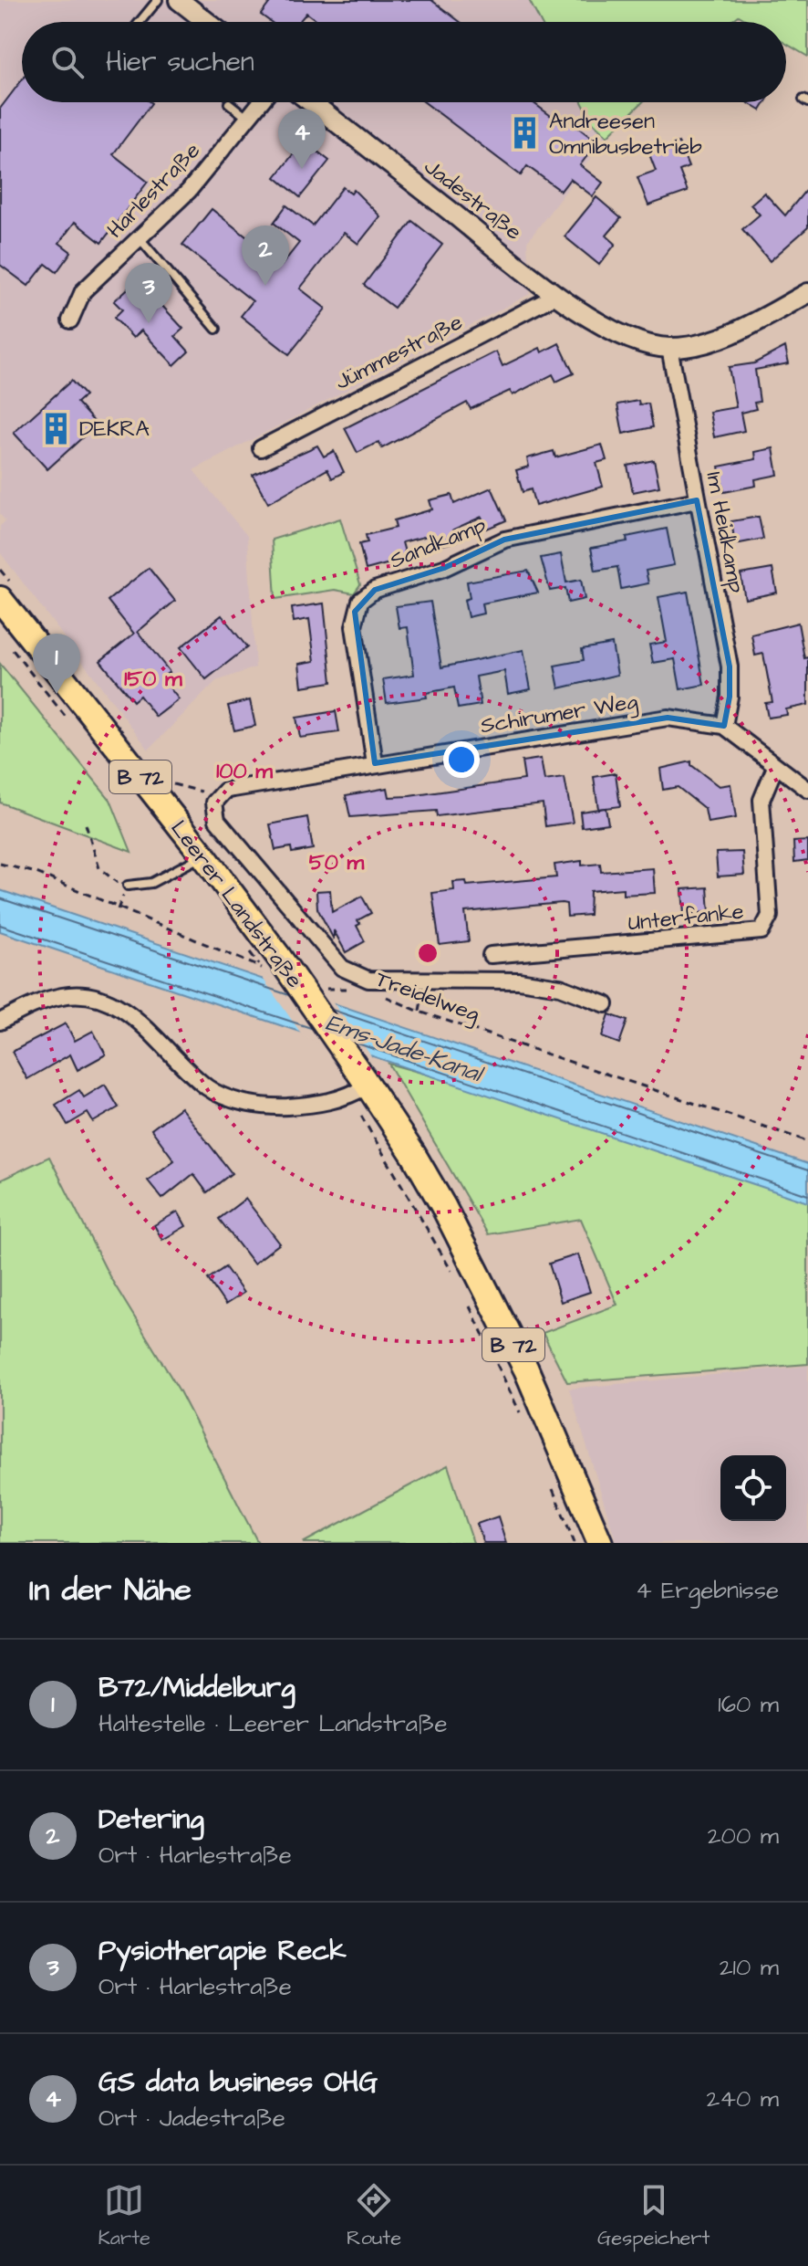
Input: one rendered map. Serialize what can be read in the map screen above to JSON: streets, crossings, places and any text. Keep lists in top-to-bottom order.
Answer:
{
  "streets": {
    "main road": ["B 72", "Leerer Landstraße"],
    "street": [
      "Harlestraße",
      "Jadestraße",
      "Jümmestraße",
      "Im Heidkamp",
      "Sandkamp",
      "Schirumer Weg",
      "Unterfanke"
    ],
    "path": ["Treidelweg"]
  },
  "crossings": [
    ["Jadestraße", "Jümmestraße"],
    ["Jadestraße", "Im Heidkamp"],
    ["Im Heidkamp", "Sandkamp"],
    ["Im Heidkamp", "Schirumer Weg"],
    ["Sandkamp", "Schirumer Weg"]
  ],
  "water": ["Ems-Jade-Kanal"],
  "places": {
    "building": ["Andreesen Omnibusbetrieb", "DEKRA"]
  },
  "page": {
    "search": "Hier suchen",
    "pins": [
      "4",
      "2",
      "3",
      "1"
    ],
    "heading": ["In der Nähe", "4 Ergebnisse"],
    "list": [
      {
        "mark": "1",
        "name": "B72/Middelburg",
        "note": "Haltestelle · Leerer Landstraße",
        "value": "160 m"
      },
      {
        "mark": "2",
        "name": "Detering",
        "note": "Ort · Harlestraße",
        "value": "200 m"
      },
      {
        "mark": "3",
        "name": "Pysiotherapie Reck",
        "note": "Ort · Harlestraße",
        "value": "210 m"
      },
      {
        "mark": "4",
        "name": "GS data business OHG",
        "note": "Ort · Jadestraße",
        "value": "240 m"
      }
    ],
    "nav": ["Karte", "Route", "Gespeichert"]
  },
  "rings": ["150 m", "100 m", "50 m"]
}
